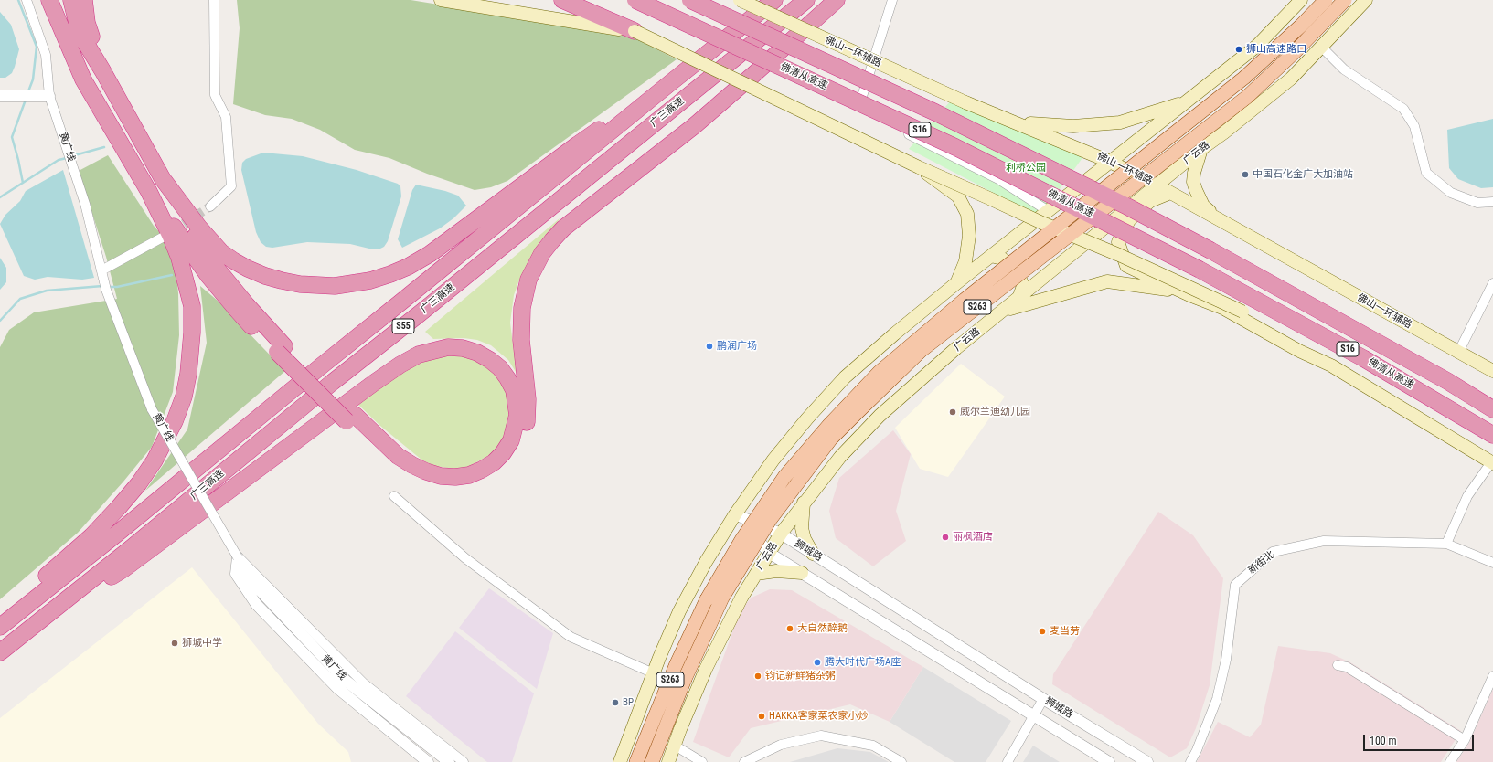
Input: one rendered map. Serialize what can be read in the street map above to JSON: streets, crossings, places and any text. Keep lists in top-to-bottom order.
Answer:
{
  "streets": {
    "highway": [
      "佛清从高速",
      "广三高速",
      "S16",
      "S55"
    ],
    "main road": ["佛山一环辅路", "广云路", "S263"],
    "street": ["黄广线", "狮城路", "新街北"]
  },
  "crossings": [
    ["佛山一环辅路", "广云路"],
    ["佛山一环辅路", "S263"],
    ["广云路", "狮城路"],
    ["S263", "狮城路"]
  ],
  "parks": ["利桥公园"],
  "places": [
    "狮山高速路口",
    "中国石化金广大加油站",
    "鹏润广场",
    "威尔兰迪幼儿园",
    "丽枫酒店",
    "大自然醉鹅",
    "麦当劳",
    "狮城中学",
    "腾大时代广场A座",
    "钧记新鲜猪杂粥",
    "BP",
    "HAKKA客家菜农家小炒"
  ],
  "scale_bar": "100 m"
}
